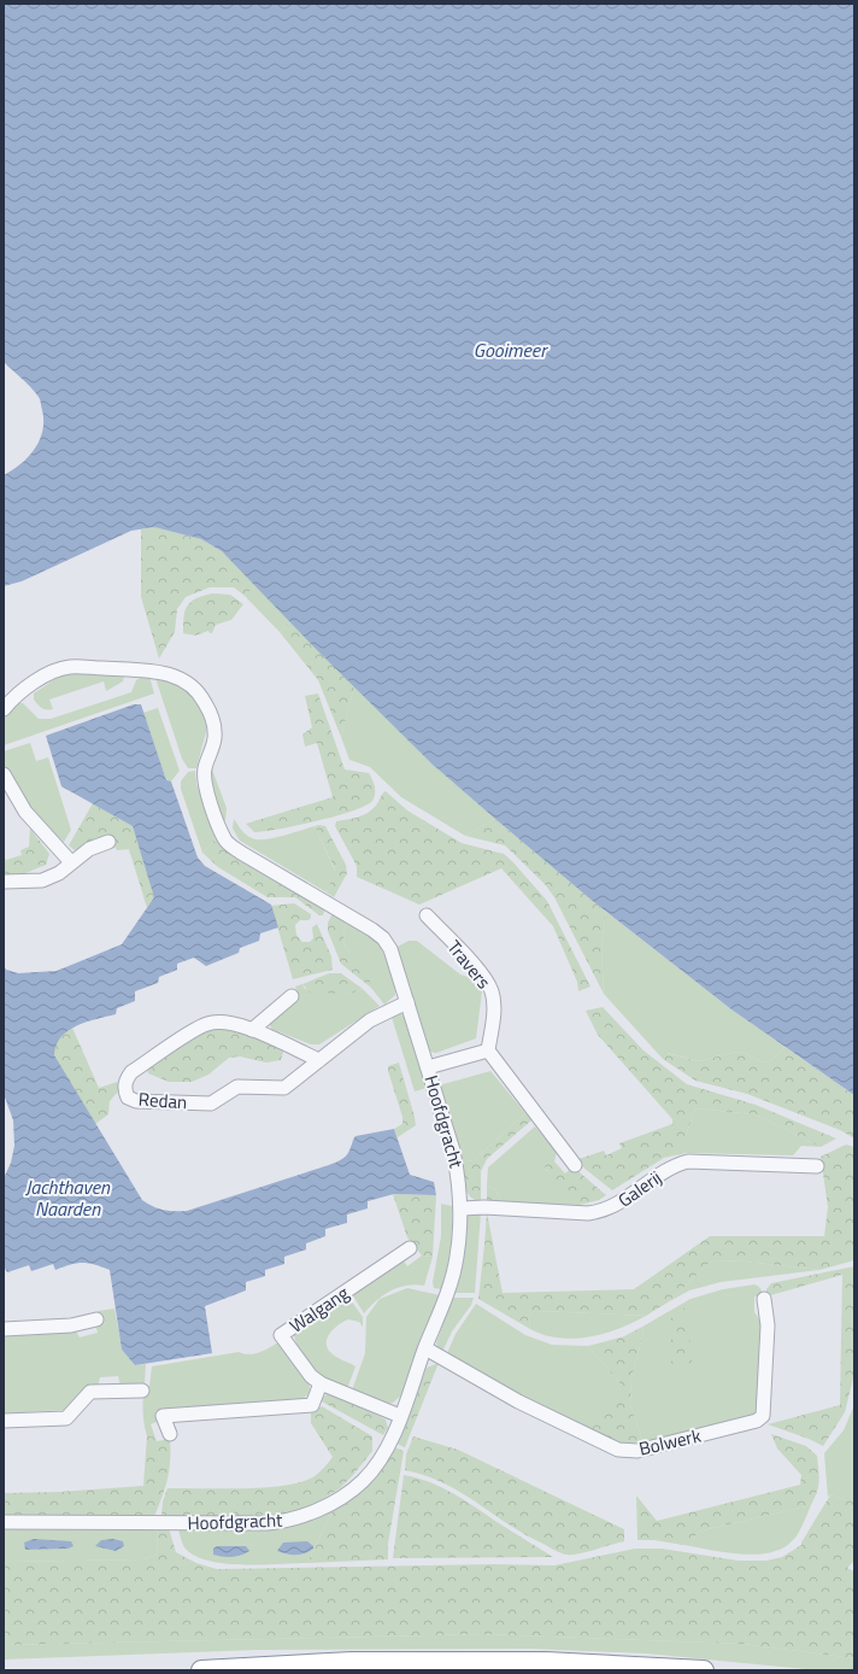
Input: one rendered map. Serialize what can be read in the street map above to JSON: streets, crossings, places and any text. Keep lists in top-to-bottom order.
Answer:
{
  "streets": {
    "street": [
      "Travers",
      "Redan",
      "Hoofdgracht",
      "Galerij",
      "Walgang",
      "Bolwerk"
    ]
  },
  "crossings": [
    ["Redan", "Hoofdgracht"],
    ["Hoofdgracht", "Galerij"],
    ["Hoofdgracht", "Walgang"],
    ["Hoofdgracht", "Bolwerk"]
  ],
  "water": ["Gooimeer", "Jachthaven Naarden"]
}
